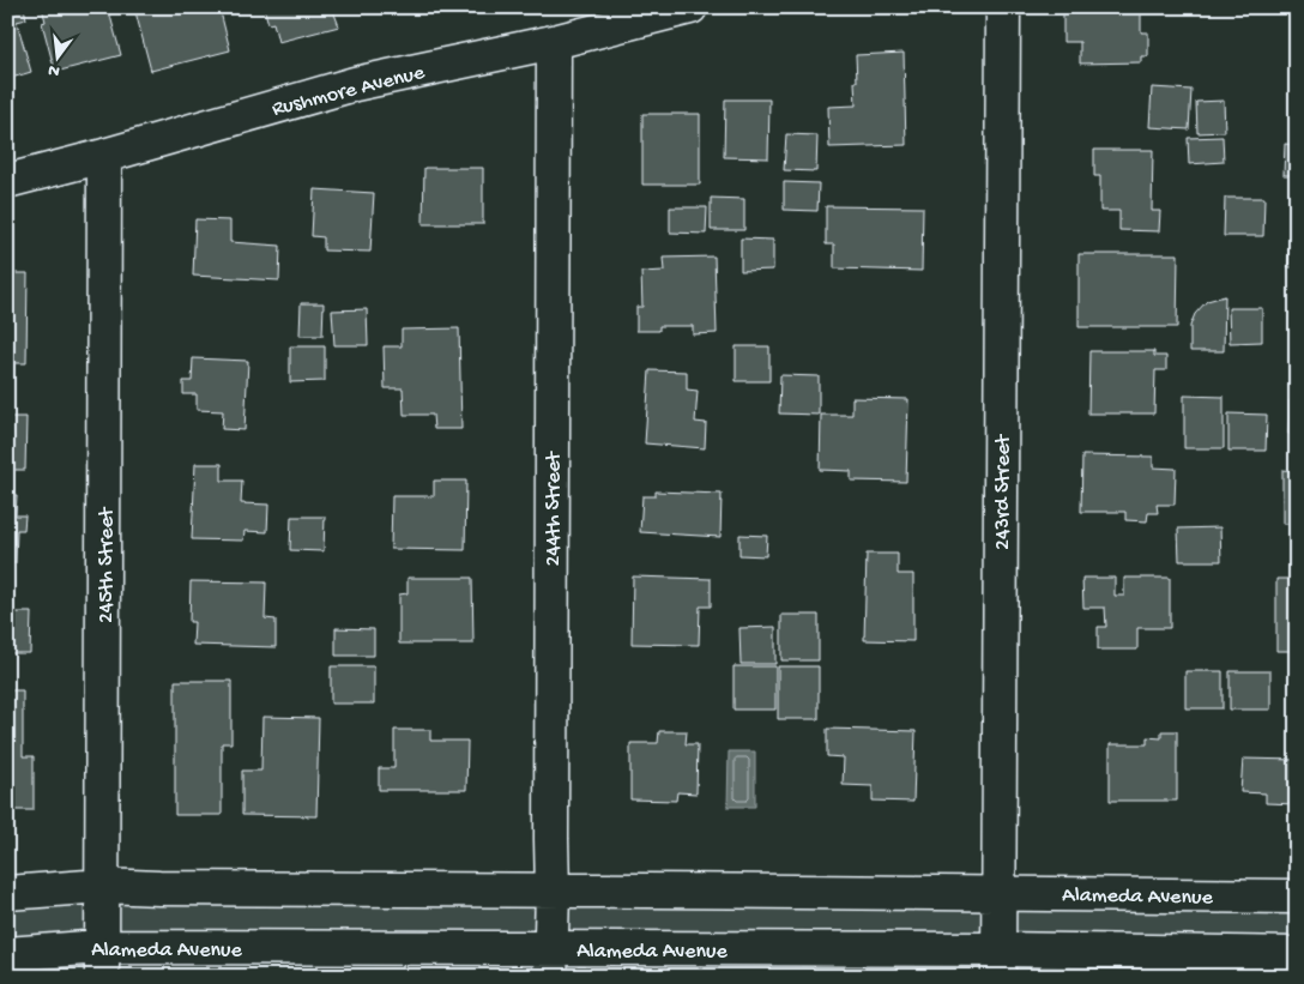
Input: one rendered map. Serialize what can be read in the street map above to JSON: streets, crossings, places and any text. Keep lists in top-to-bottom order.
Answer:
{
  "streets": {
    "street": [
      "Rushmore Avenue",
      "243rd Street",
      "244th Street",
      "245th Street",
      "Alameda Avenue"
    ]
  },
  "crossings": [
    ["Rushmore Avenue", "244th Street"],
    ["Rushmore Avenue", "245th Street"],
    ["243rd Street", "Alameda Avenue"],
    ["244th Street", "Alameda Avenue"],
    ["245th Street", "Alameda Avenue"]
  ],
  "north": "bottom"
}
